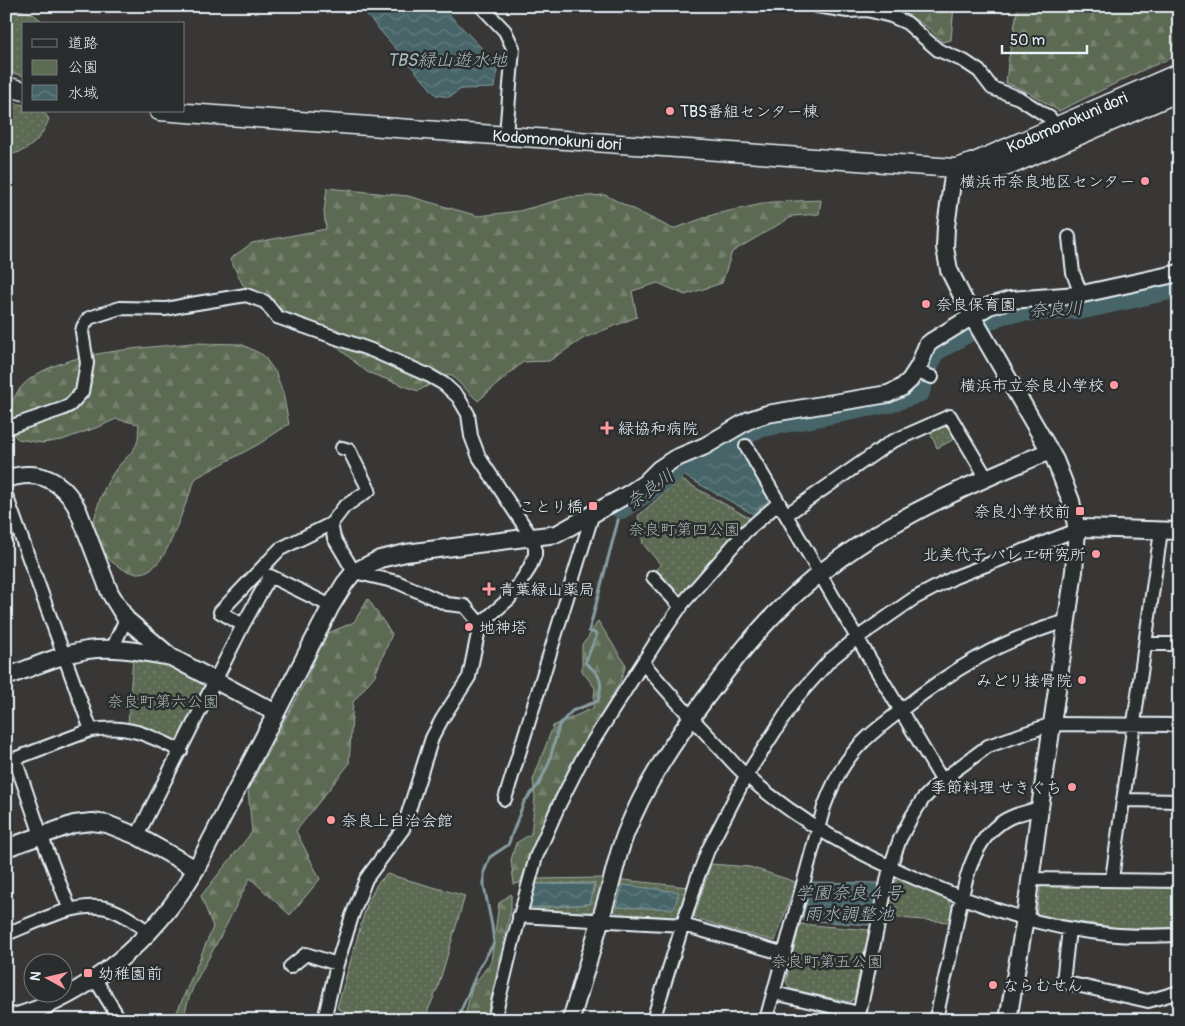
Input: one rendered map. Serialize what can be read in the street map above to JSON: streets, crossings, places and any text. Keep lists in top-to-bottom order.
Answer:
{
  "streets": {
    "main road": ["Kodomonokuni dori"]
  },
  "water": ["TBS緑山遊水地", "奈良川", "学園奈良４号 雨水調整池"],
  "parks": ["奈良町第四公園", "奈良町第六公園", "奈良町第五公園"],
  "places": {
    "other": [
      "TBS番組センター棟",
      "横浜市奈良地区センター",
      "奈良保育園",
      "横浜市立奈良小学校",
      "北美代子 バレエ研究所",
      "地神塔",
      "みどり接骨院",
      "季節料理 せきぐち",
      "奈良上自治会館",
      "ならむせん"
    ],
    "health": ["緑協和病院", "青葉緑山薬局"],
    "transit": ["ことり橋", "奈良小学校前", "幼稚園前"]
  },
  "legend": ["道路", "公園", "水域"],
  "scale_bar": "50 m",
  "north": "left"
}
